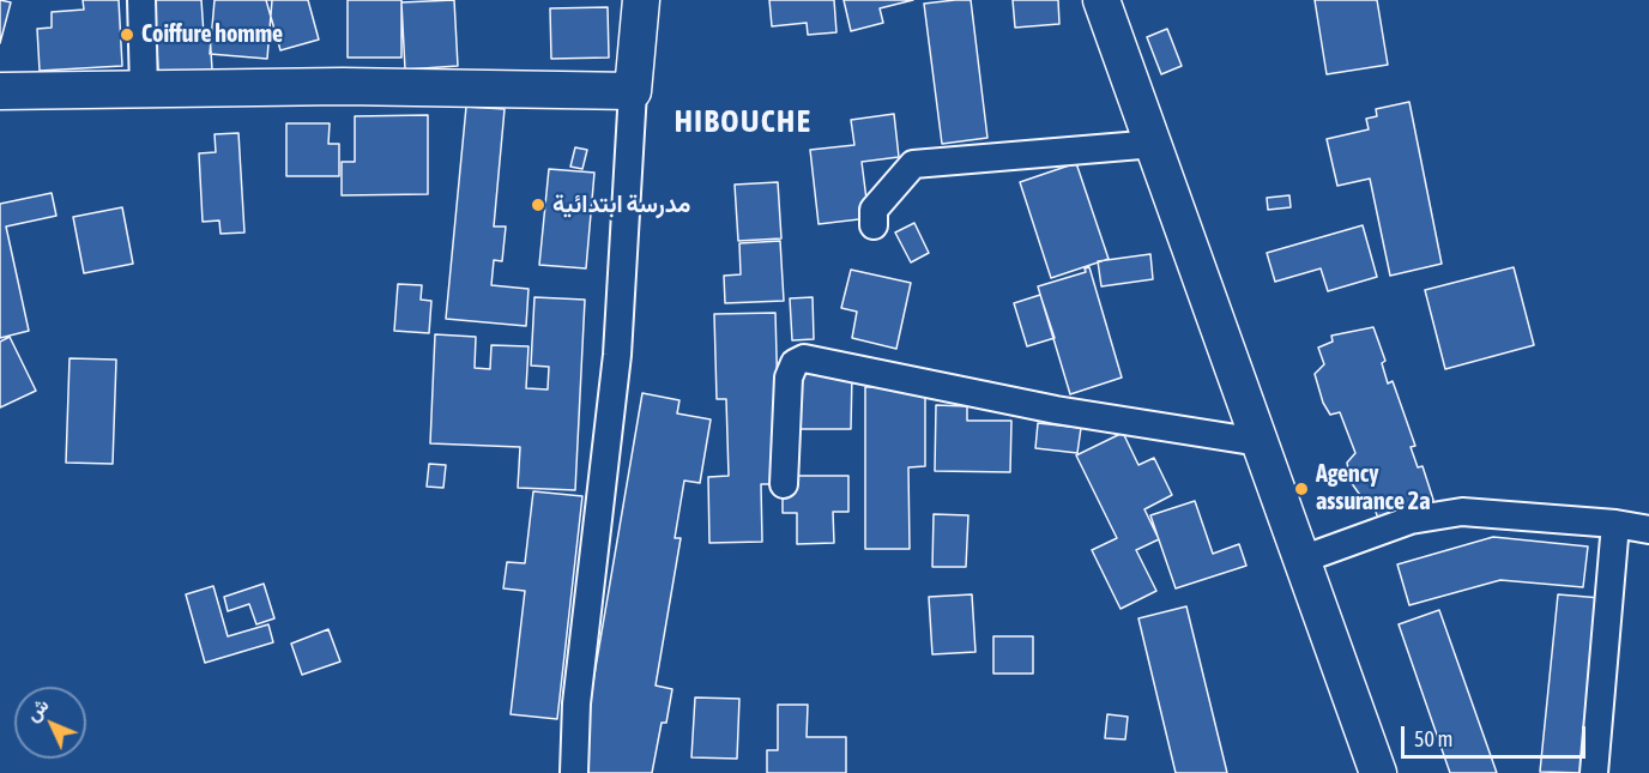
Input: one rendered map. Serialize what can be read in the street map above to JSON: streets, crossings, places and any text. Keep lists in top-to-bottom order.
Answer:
{
  "districts": ["HIBOUCHE"],
  "places": ["Coiffure homme", "مدرسة ابتدائية", "Agency assurance 2a"],
  "scale_bar": "50 m",
  "north": "top left"
}
